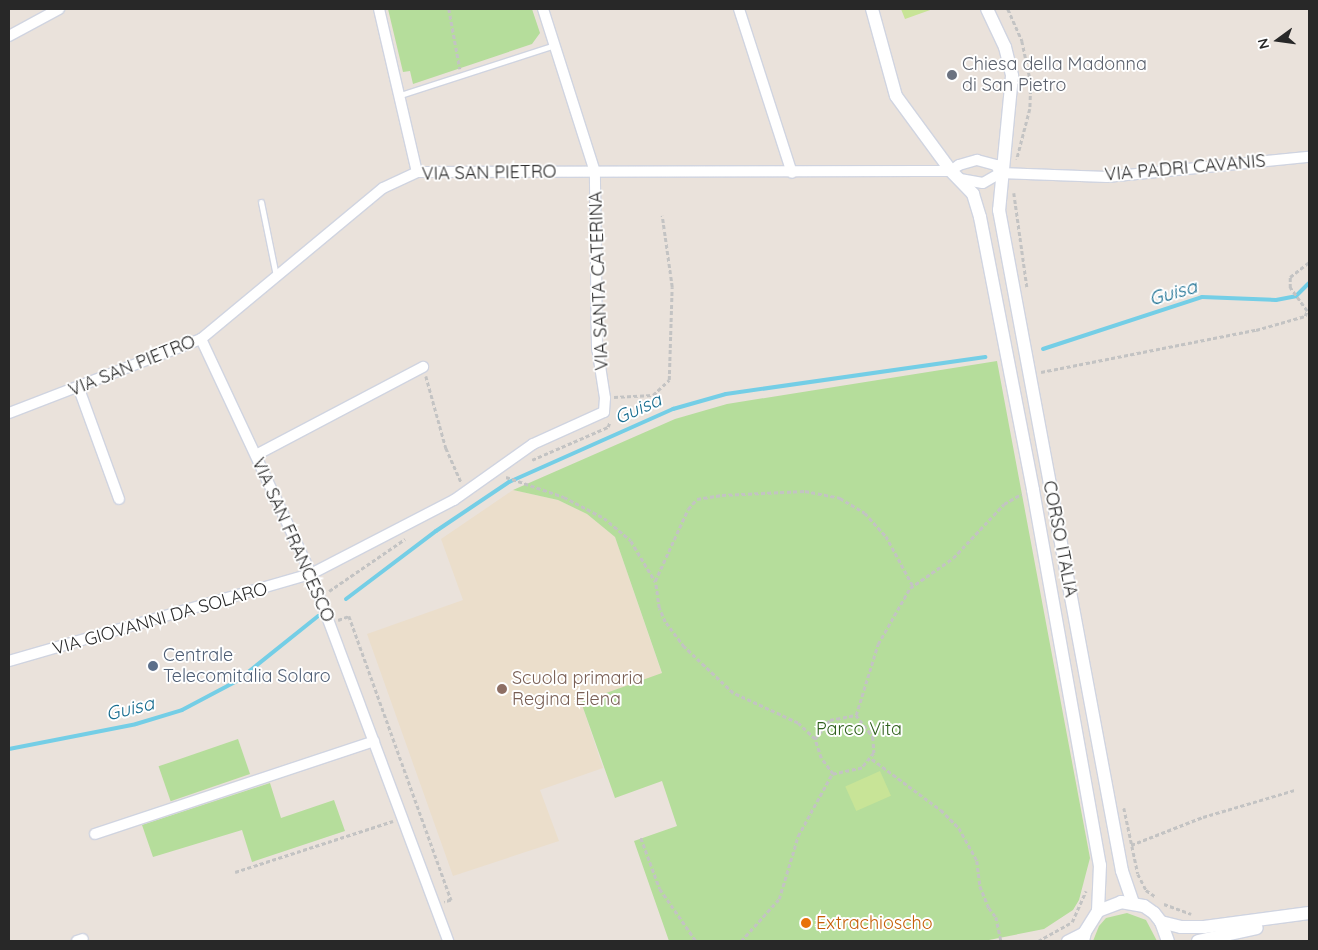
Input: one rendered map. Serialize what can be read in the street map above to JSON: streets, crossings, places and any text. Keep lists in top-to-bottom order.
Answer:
{
  "streets": {
    "street": [
      "VIA PADRI CAVANIS",
      "VIA SAN PIETRO",
      "VIA SANTA CATERINA",
      "CORSO ITALIA",
      "VIA SAN FRANCESCO",
      "VIA GIOVANNI DA SOLARO"
    ]
  },
  "crossings": [
    ["VIA PADRI CAVANIS", "CORSO ITALIA"],
    ["VIA SAN PIETRO", "VIA SANTA CATERINA"],
    ["VIA SAN PIETRO", "CORSO ITALIA"],
    ["VIA SAN PIETRO", "VIA SAN FRANCESCO"],
    ["VIA SANTA CATERINA", "VIA SAN FRANCESCO"],
    ["VIA SANTA CATERINA", "VIA GIOVANNI DA SOLARO"],
    ["VIA SAN FRANCESCO", "VIA GIOVANNI DA SOLARO"]
  ],
  "water": ["Guisa"],
  "parks": ["Parco Vita"],
  "places": [
    "Chiesa della Madonna di San Pietro",
    "Centrale Telecomitalia Solaro",
    "Scuola primaria Regina Elena",
    "Extrachioscho"
  ],
  "north": "left"
}
